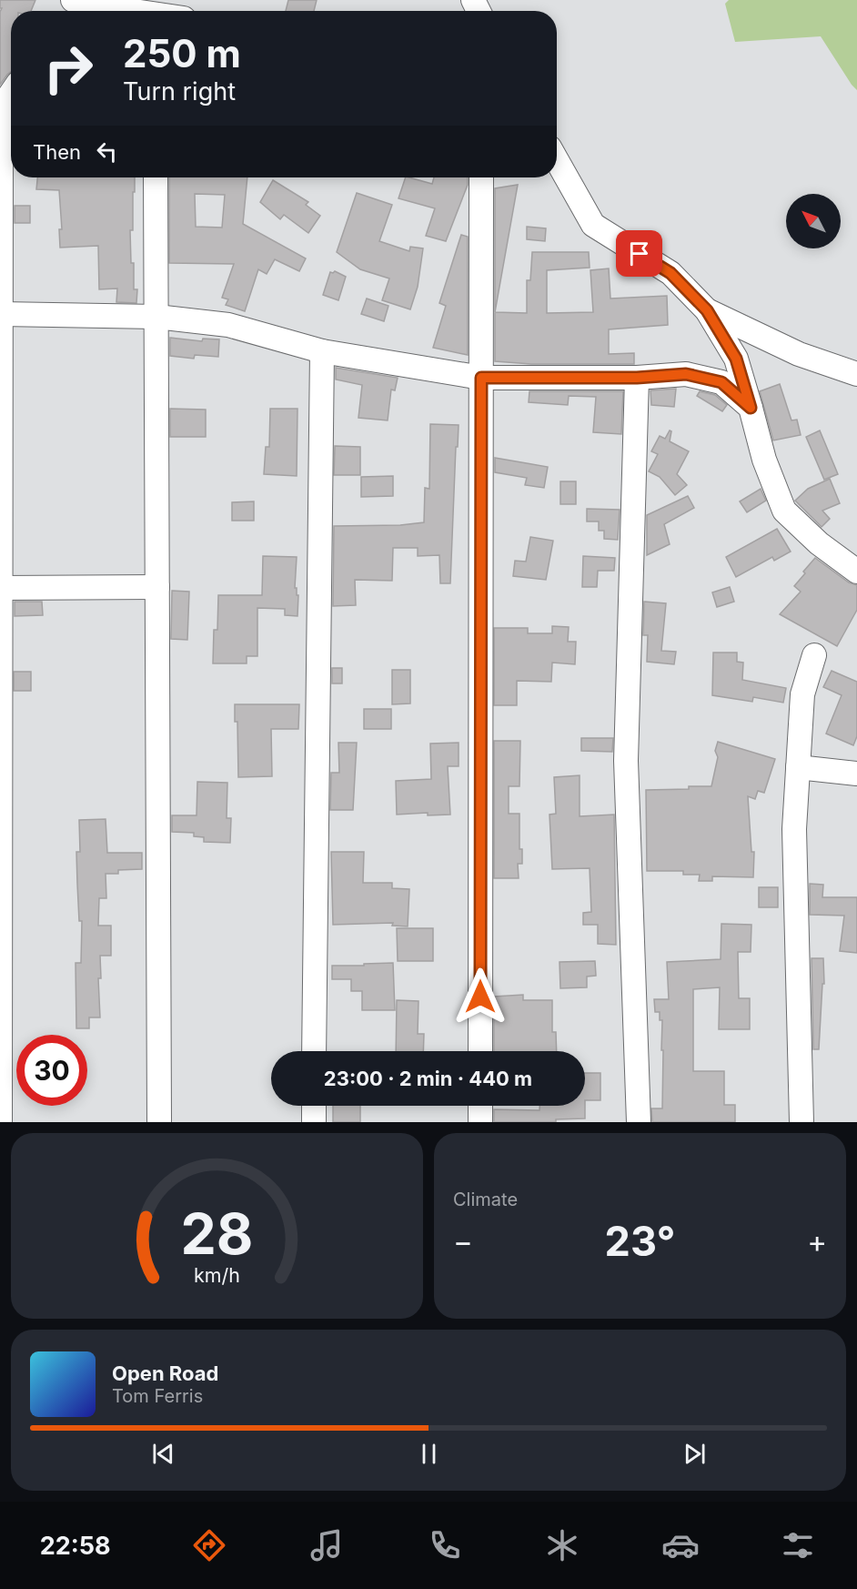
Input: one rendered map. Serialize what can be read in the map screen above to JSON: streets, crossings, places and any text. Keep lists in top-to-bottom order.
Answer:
{
  "north": "top left",
  "page": {
    "turn": ["250 m", "Turn right"],
    "then": "Then",
    "limit": "30",
    "trip": "23:00 · 2 min · 440 m",
    "tile": "Climate",
    "heat": ["−", "23°", "+"],
    "song": ["Open Road", "Tom Ferris"],
    "tabs": "22:58",
    "gauge": ["28", "km/h"]
  }
}
